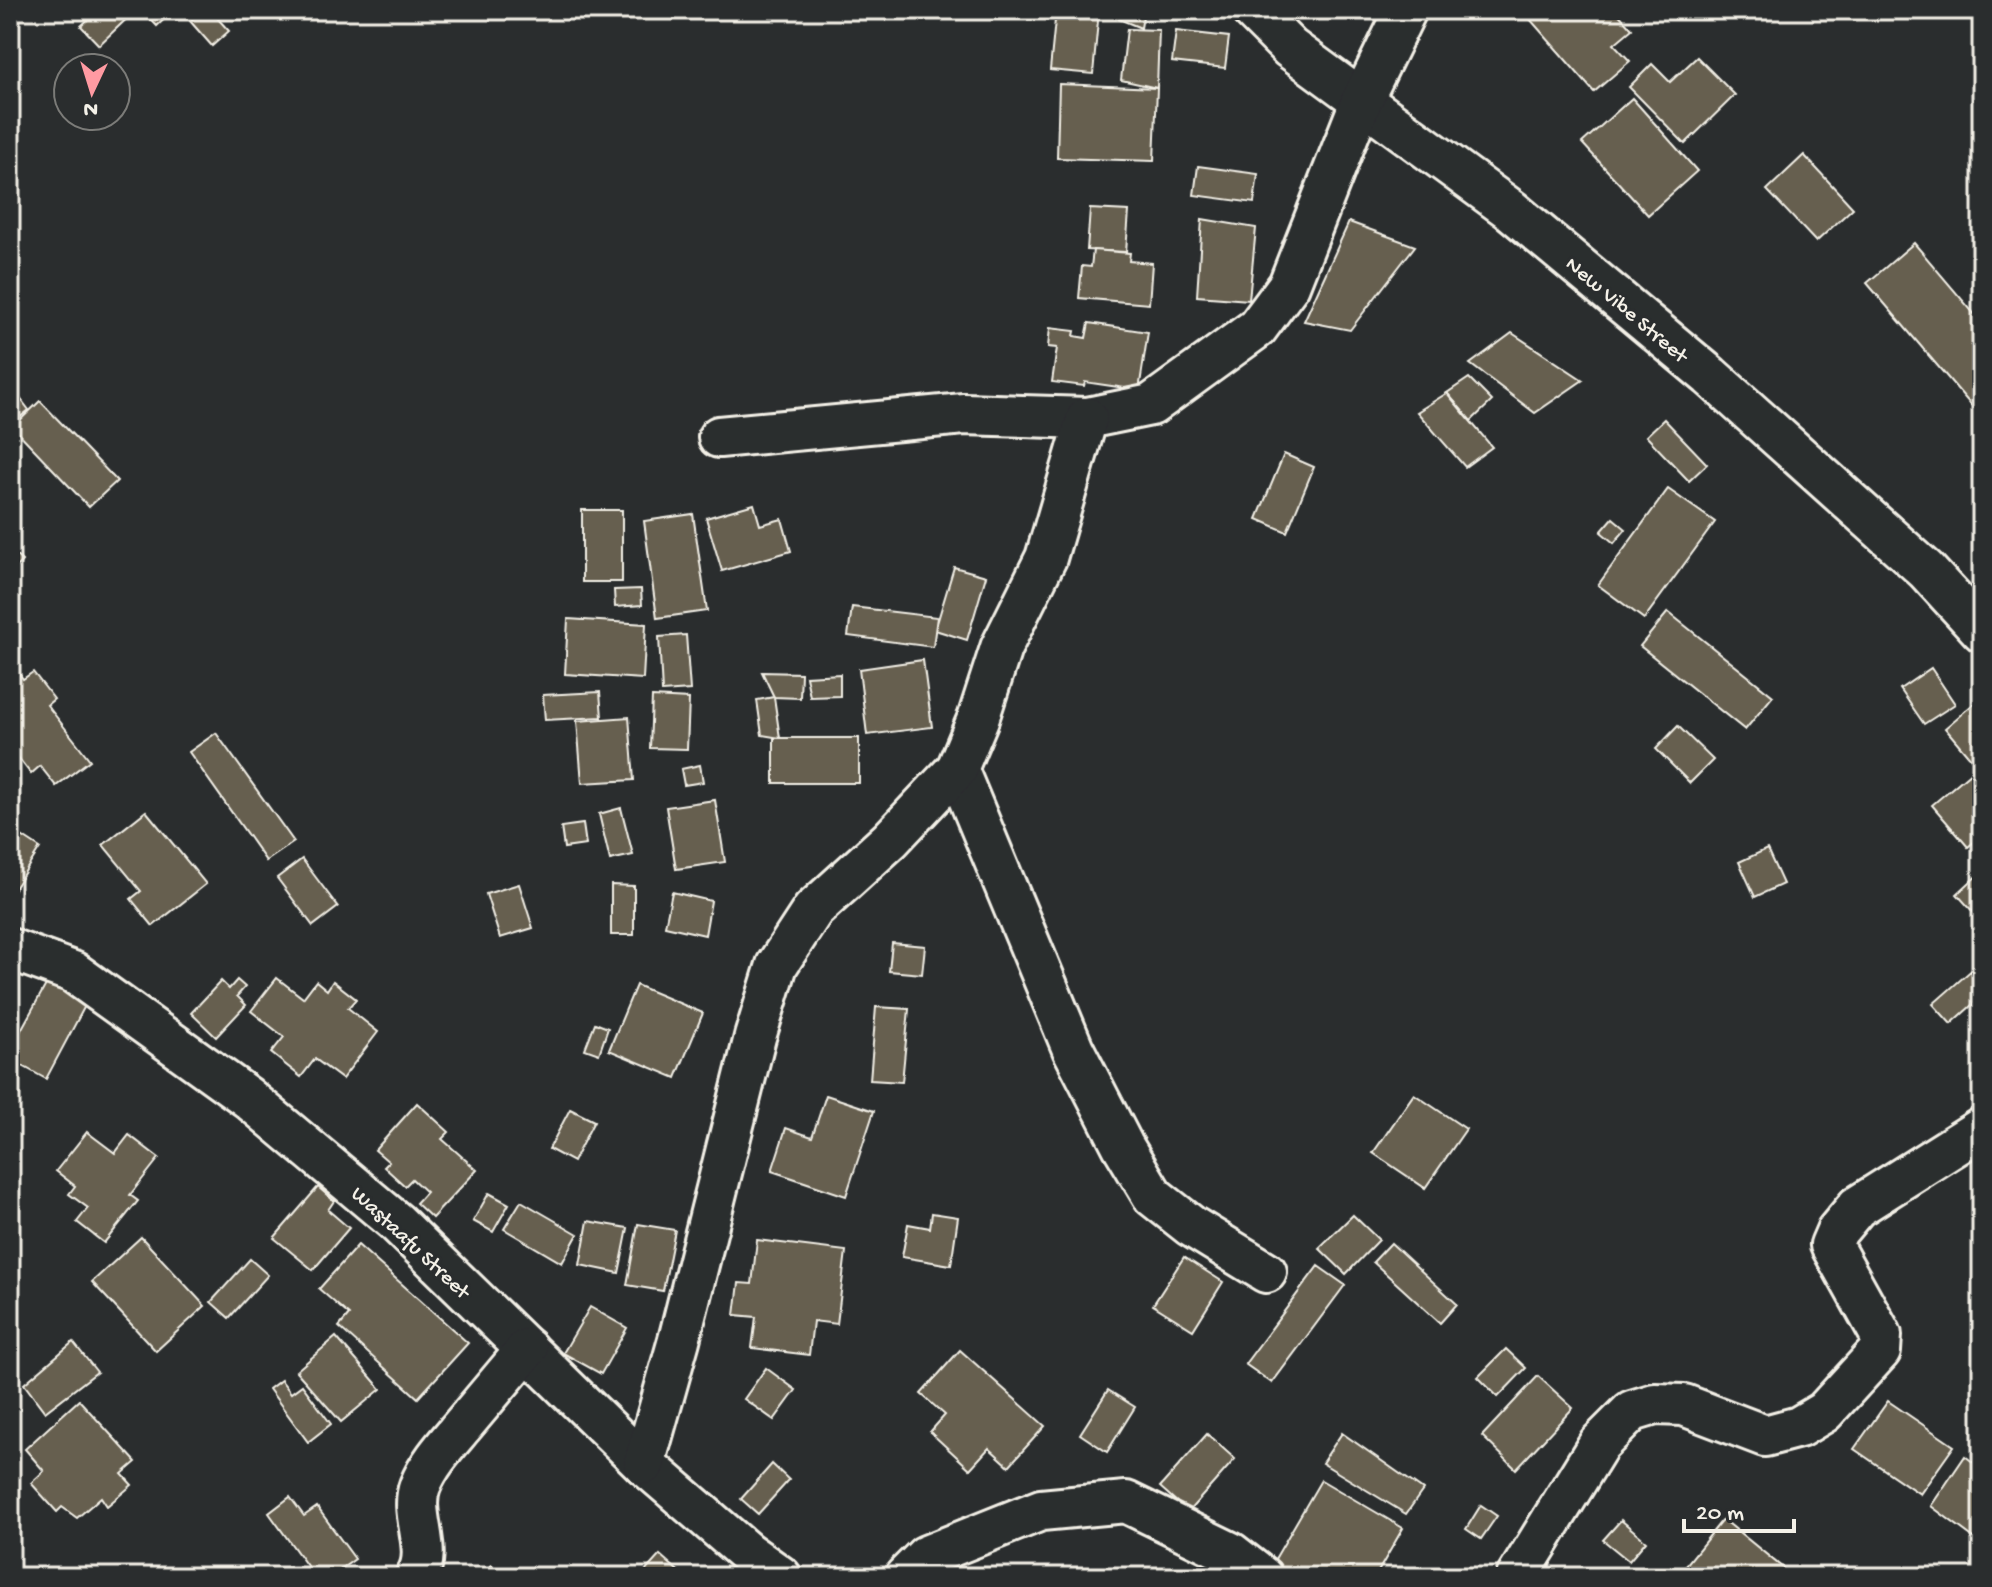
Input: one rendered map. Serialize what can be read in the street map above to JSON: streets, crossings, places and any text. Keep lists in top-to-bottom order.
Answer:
{
  "streets": {
    "street": ["New Vibe Street", "Wastaafu Street"]
  },
  "scale_bar": "20 m",
  "north": "bottom"
}
